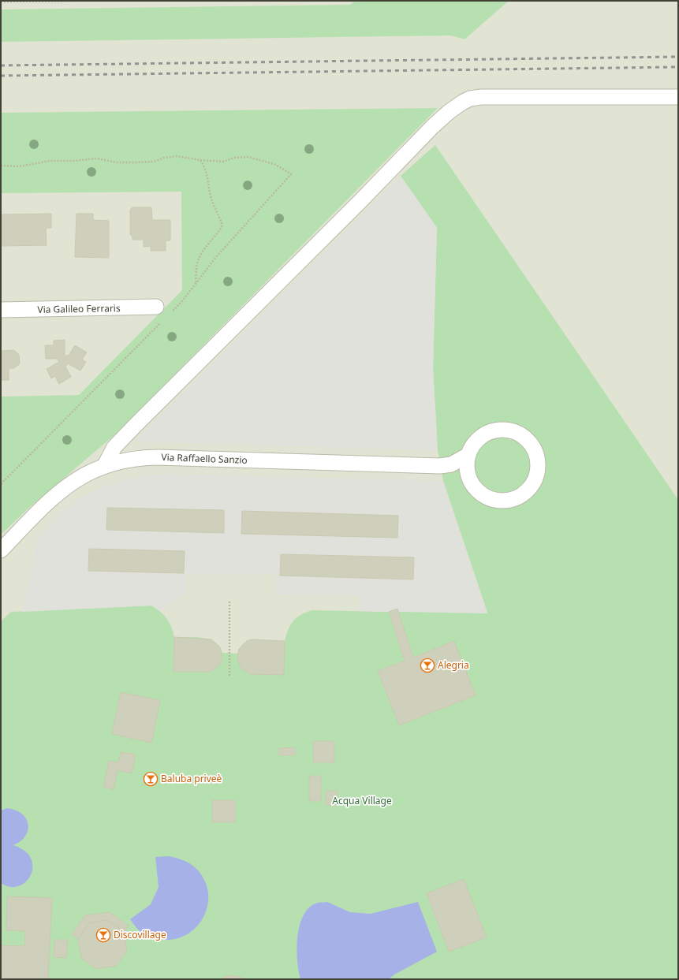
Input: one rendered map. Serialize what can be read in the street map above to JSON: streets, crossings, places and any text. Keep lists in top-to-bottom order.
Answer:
{
  "streets": {
    "street": ["Via Galileo Ferraris", "Via Raffaello Sanzio"]
  },
  "parks": ["Acqua Village"],
  "places": {
    "bar": ["Alegria", "Baluba priveè", "Discovillage"]
  }
}
